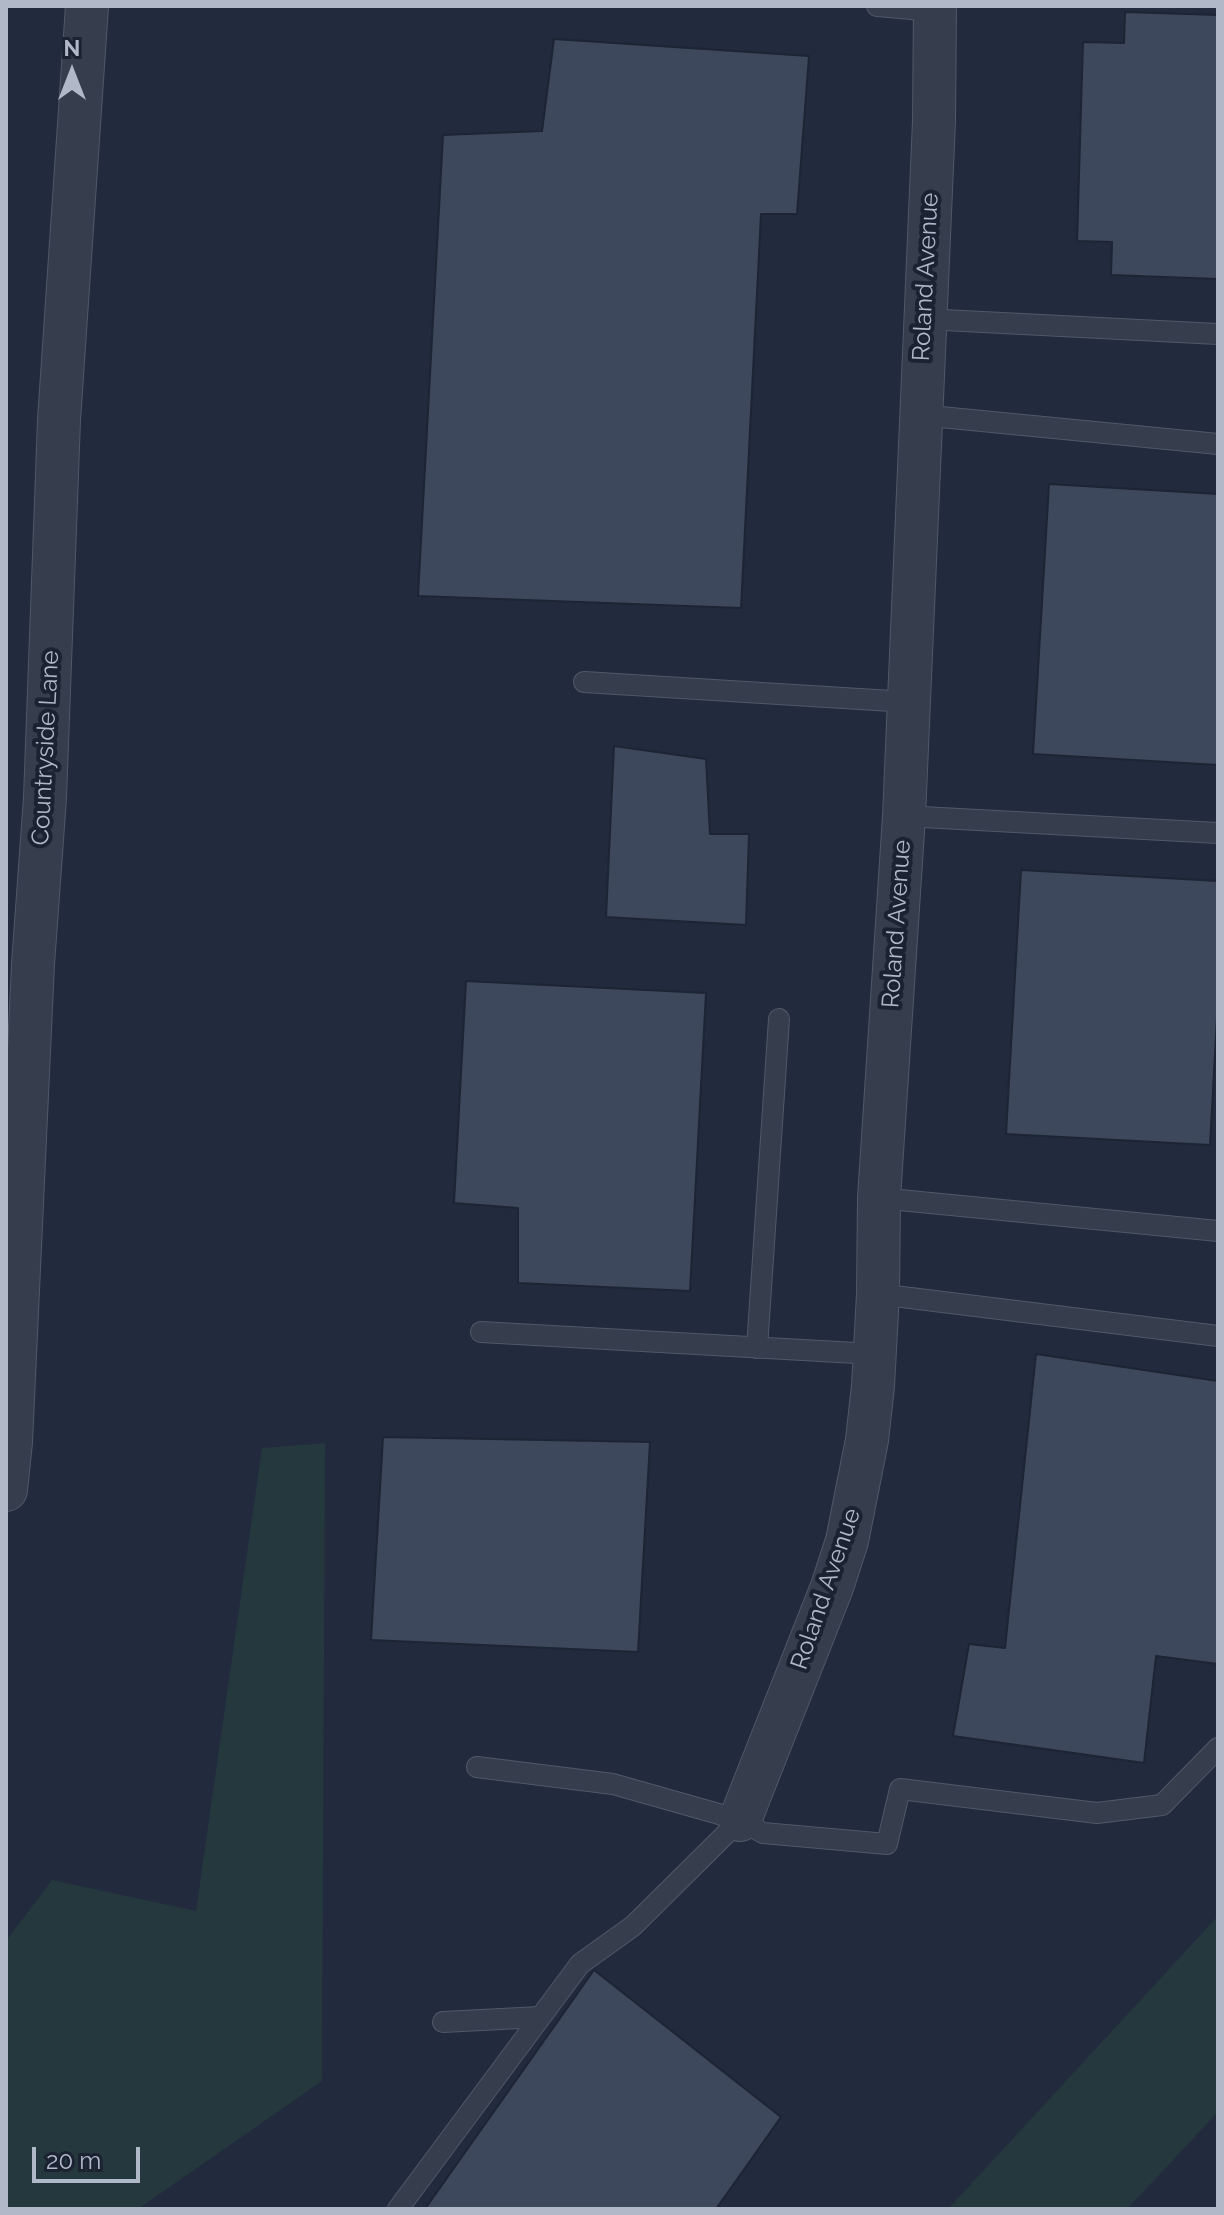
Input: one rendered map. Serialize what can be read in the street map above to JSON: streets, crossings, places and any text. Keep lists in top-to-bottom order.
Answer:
{
  "streets": {
    "street": ["Roland Avenue", "Countryside Lane"]
  },
  "scale_bar": "20 m",
  "north": "top"
}
